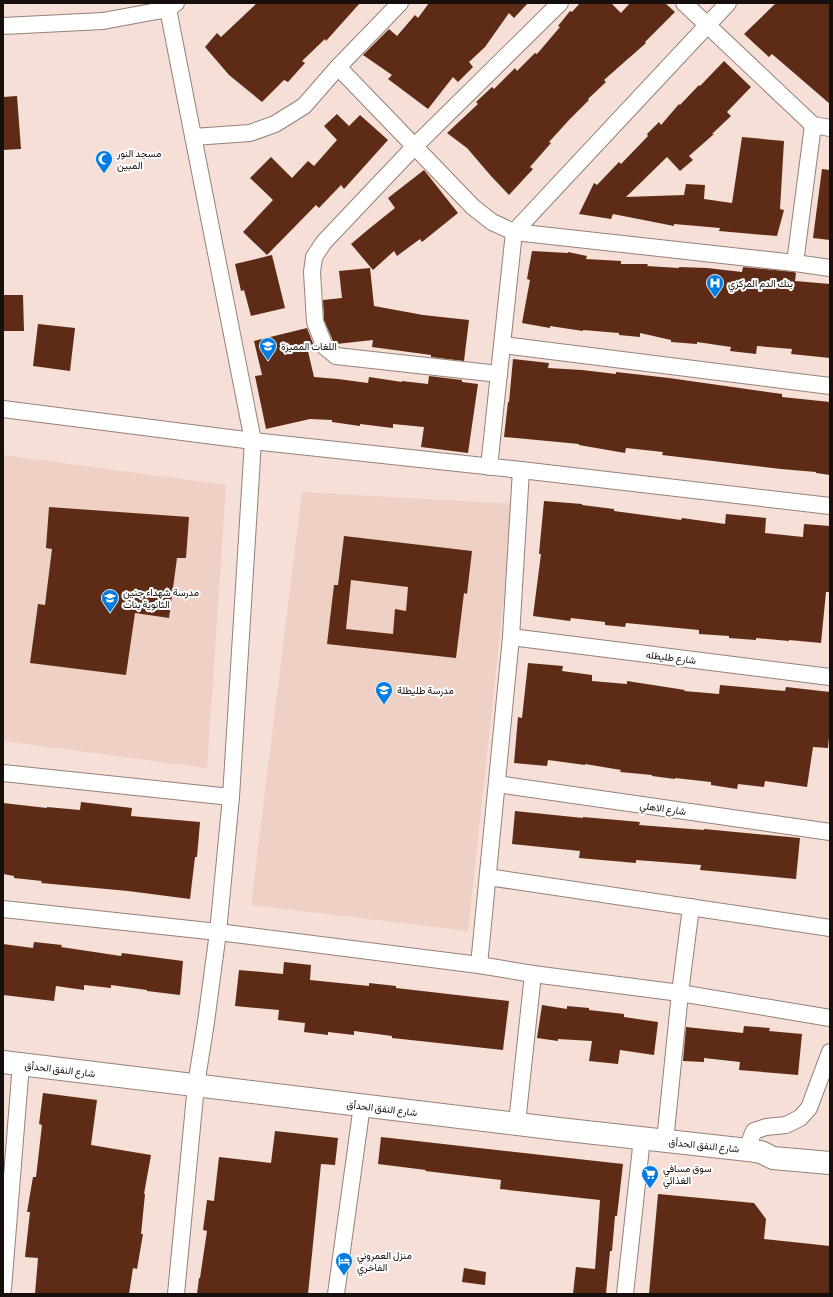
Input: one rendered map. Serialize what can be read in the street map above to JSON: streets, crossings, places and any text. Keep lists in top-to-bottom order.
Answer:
{
  "streets": {
    "main road": ["شارع النفق الحدأق"],
    "street": ["شارع طليطله", "شارع الاهلي"]
  },
  "places": {
    "mosque": ["مسجد النور المبين"],
    "hospital": ["بنك الدم المركزي"],
    "school or university": ["اللغات المميزة", "مدرسة شهداء جنين الثانوية بنات", "مدرسة طليطلة"],
    "supermarket": ["سوق مسافي الغذائي"],
    "hotel": ["منزل العمروني الفاخري"]
  }
}
